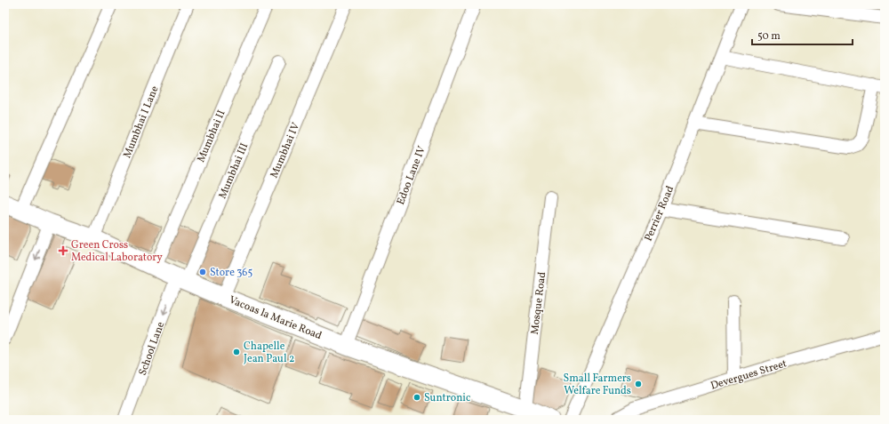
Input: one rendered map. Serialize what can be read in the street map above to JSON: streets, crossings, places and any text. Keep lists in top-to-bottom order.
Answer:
{
  "streets": {
    "main road": ["Vacoas la Marie Road"],
    "street": [
      "Mumbhai I Lane",
      "Mumbhai II",
      "Mumbhai IV",
      "Mumbhai III",
      "Edoo Lane IV",
      "Perrier Road",
      "Mosque Road",
      "School Lane",
      "Devergues Street"
    ]
  },
  "crossings": [
    ["Mumbhai I Lane", "Vacoas la Marie Road"],
    ["Mumbhai II", "Vacoas la Marie Road"],
    ["Mumbhai IV", "Vacoas la Marie Road"],
    ["Mumbhai III", "Vacoas la Marie Road"],
    ["Mumbhai III", "School Lane"],
    ["Edoo Lane IV", "Vacoas la Marie Road"],
    ["Mosque Road", "Vacoas la Marie Road"],
    ["Vacoas la Marie Road", "School Lane"]
  ],
  "one_way": ["School Lane"],
  "places": {
    "health": ["Green Cross Medical Laboratory"],
    "other": [
      "Store 365",
      "Chapelle Jean Paul 2",
      "Small Farmers Welfare Funds",
      "Suntronic"
    ]
  },
  "scale_bar": "50 m"
}
